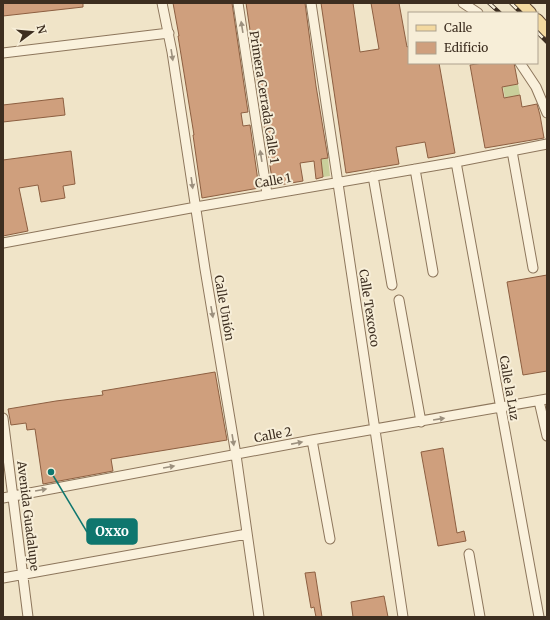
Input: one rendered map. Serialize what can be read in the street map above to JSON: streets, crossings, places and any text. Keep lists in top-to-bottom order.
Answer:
{
  "streets": {
    "street": [
      "Primera Cerrada Calle 1",
      "Calle 1",
      "Calle Unión",
      "Calle Texcoco",
      "Calle la Luz",
      "Calle 2",
      "Avenida Guadalupe"
    ]
  },
  "crossings": [
    ["Primera Cerrada Calle 1", "Calle 1"],
    ["Calle 1", "Calle Unión"],
    ["Calle 1", "Calle Texcoco"],
    ["Calle 1", "Calle la Luz"],
    ["Calle Unión", "Calle 2"],
    ["Calle Texcoco", "Calle 2"],
    ["Calle la Luz", "Calle 2"],
    ["Calle 2", "Avenida Guadalupe"]
  ],
  "one_way": ["Primera Cerrada Calle 1", "Calle Unión"],
  "places": ["Oxxo"],
  "legend": ["Calle", "Edificio"],
  "north": "right"
}
